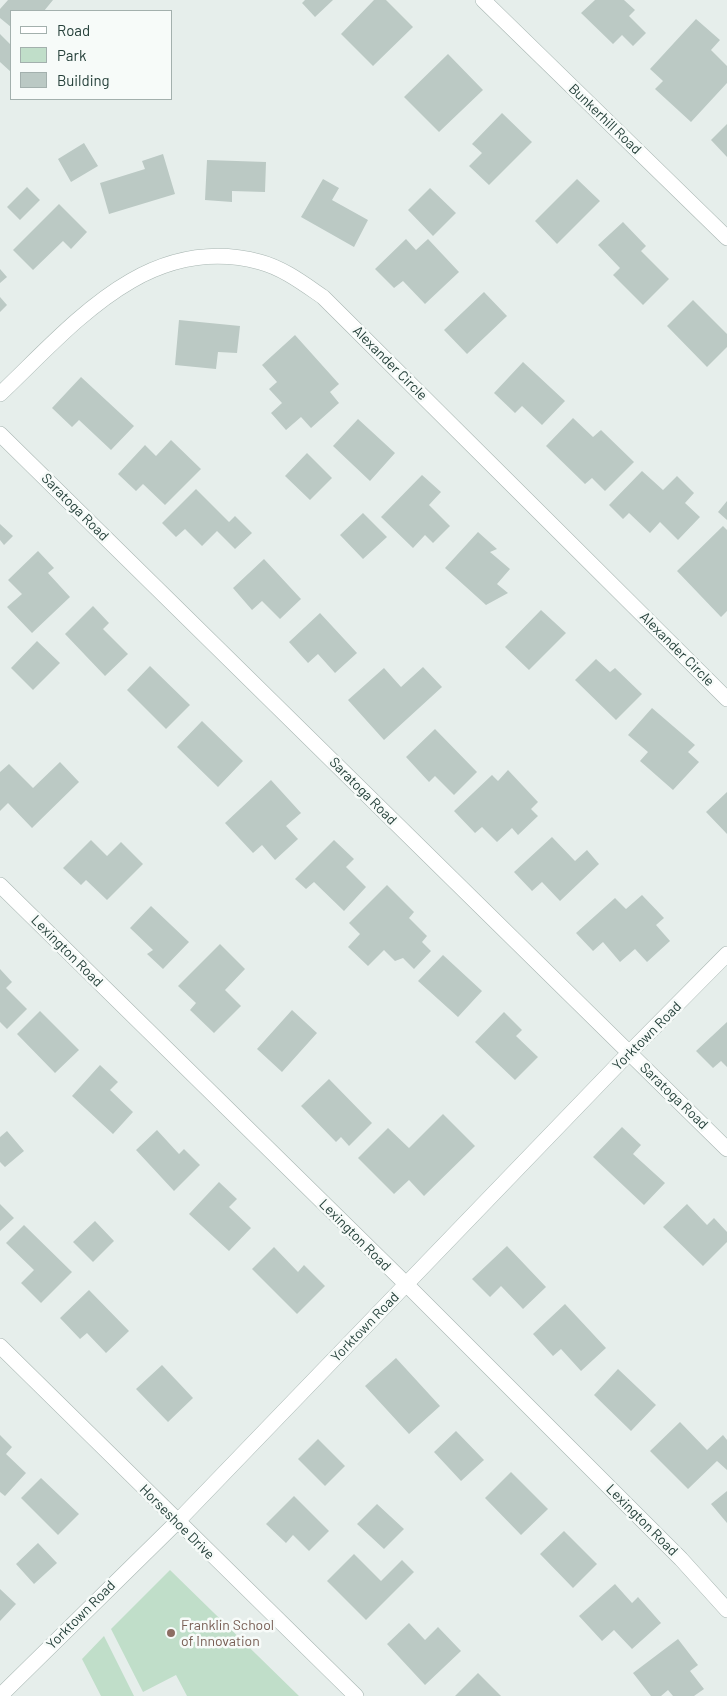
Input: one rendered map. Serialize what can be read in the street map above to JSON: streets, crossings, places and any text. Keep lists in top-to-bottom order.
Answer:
{
  "streets": {
    "street": [
      "Bunkerhill Road",
      "Alexander Circle",
      "Saratoga Road",
      "Lexington Road",
      "Yorktown Road",
      "Horseshoe Drive"
    ]
  },
  "crossings": [
    ["Saratoga Road", "Yorktown Road"],
    ["Lexington Road", "Yorktown Road"],
    ["Yorktown Road", "Horseshoe Drive"]
  ],
  "places": ["Franklin School of Innovation"],
  "legend": ["Road", "Park", "Building"]
}
